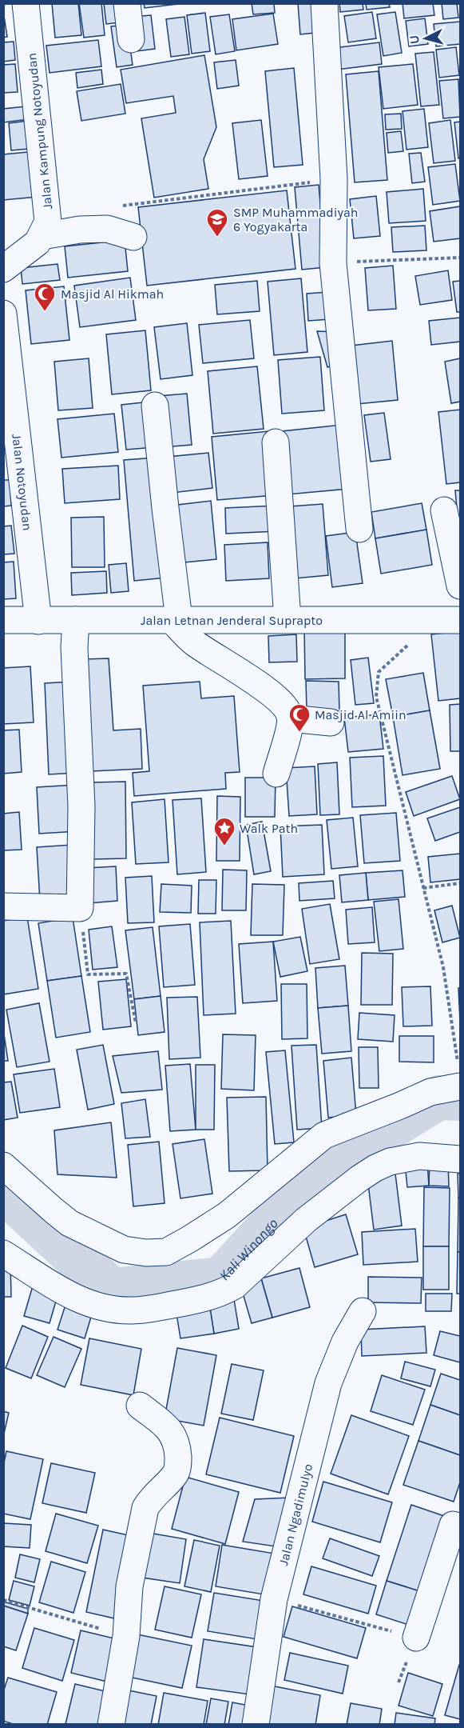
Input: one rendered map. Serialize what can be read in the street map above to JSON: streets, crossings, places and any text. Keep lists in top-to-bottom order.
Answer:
{
  "streets": {
    "street": [
      "Jalan Kampung Notoyudan",
      "Jalan Notoyudan",
      "Jalan Letnan Jenderal Suprapto",
      "Jalan Ngadimulyo"
    ]
  },
  "crossings": [
    ["Jalan Notoyudan", "Jalan Letnan Jenderal Suprapto"]
  ],
  "water": ["Kali Winongo"],
  "places": {
    "school or university": ["SMP Muhammadiyah 6 Yogyakarta"],
    "mosque": ["Masjid Al Hikmah", "Masjid Al Amiin"],
    "place": ["Walk Path"]
  },
  "north": "left"
}
